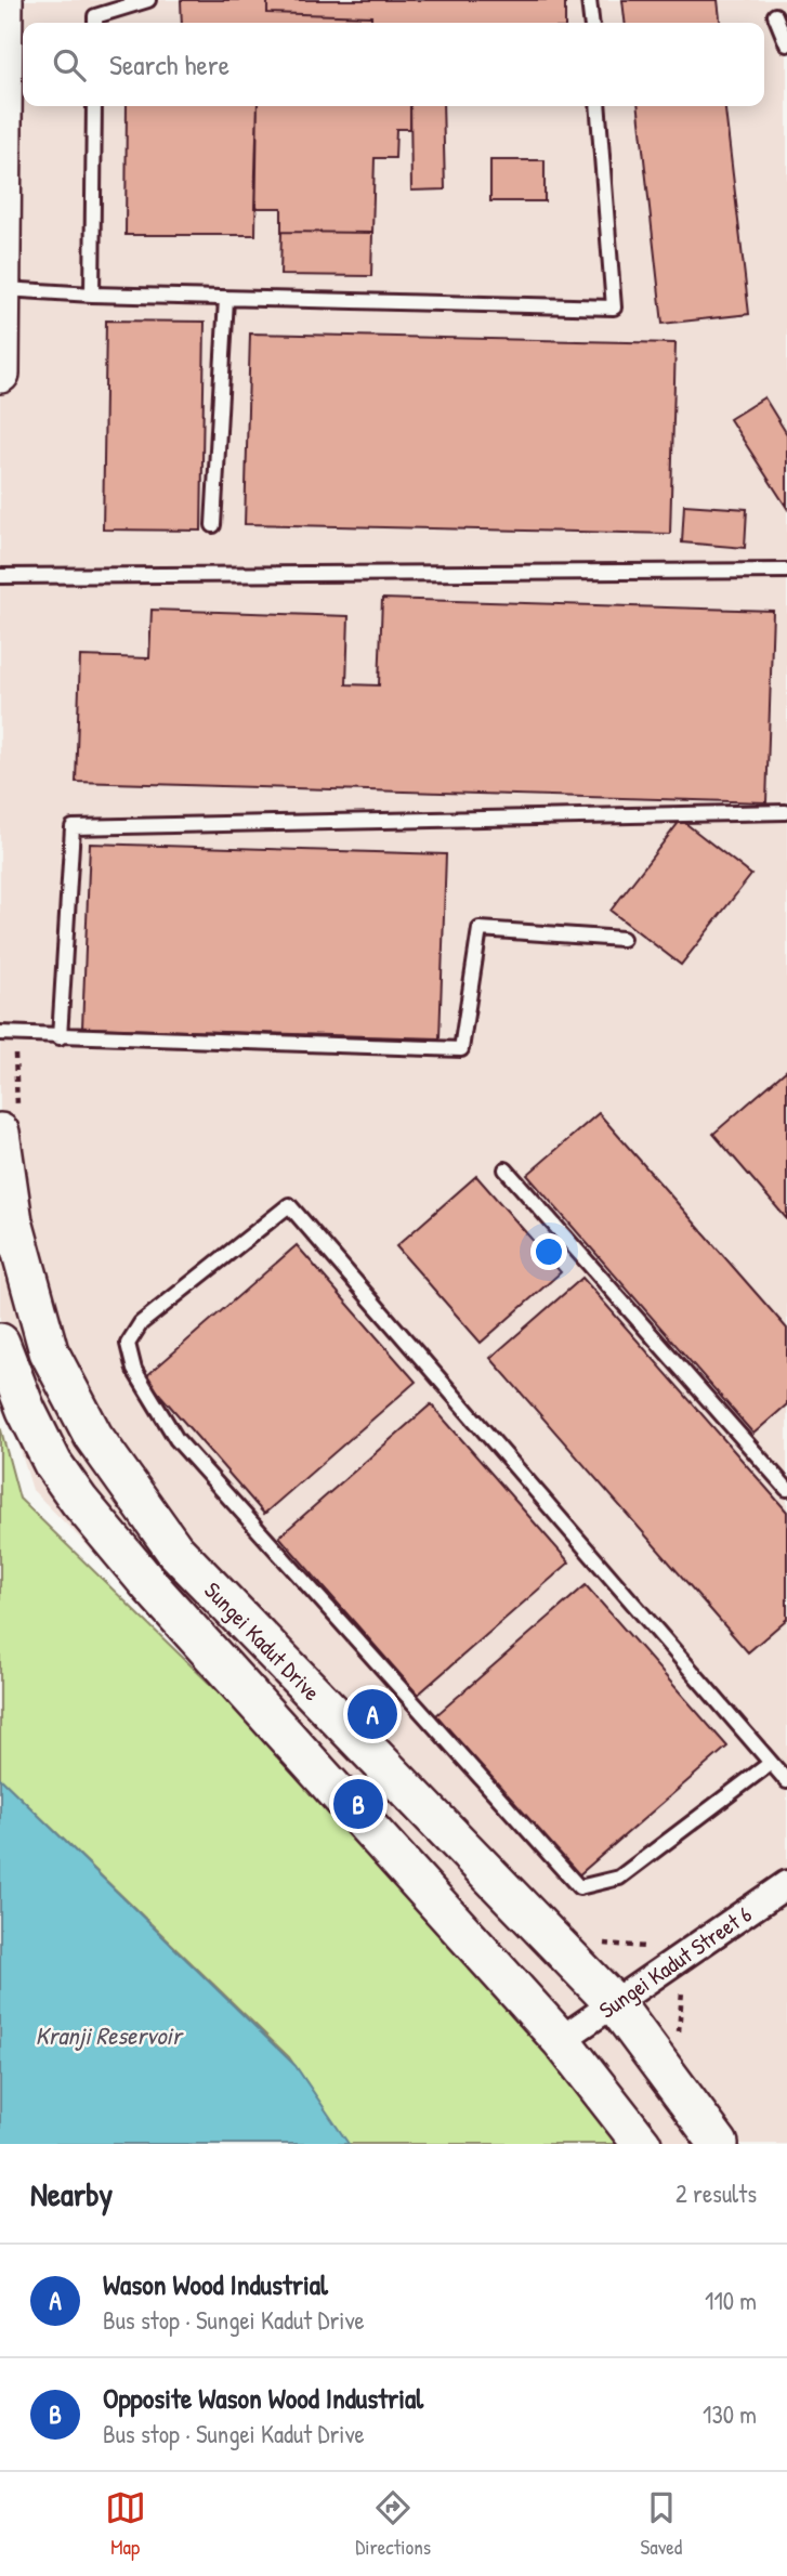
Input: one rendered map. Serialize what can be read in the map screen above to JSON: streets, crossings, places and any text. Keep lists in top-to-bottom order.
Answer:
{
  "streets": {
    "main road": ["Sungei Kadut Drive"],
    "street": ["Sungei Kadut Street 6"]
  },
  "crossings": [
    ["Sungei Kadut Drive", "Sungei Kadut Street 6"]
  ],
  "water": ["Kranji Reservoir"],
  "page": {
    "search": "Search here",
    "pins": ["A", "B"],
    "heading": ["Nearby", "2 results"],
    "list": [
      {
        "mark": "A",
        "name": "Wason Wood Industrial",
        "note": "Bus stop · Sungei Kadut Drive",
        "value": "110 m"
      },
      {
        "mark": "B",
        "name": "Opposite Wason Wood Industrial",
        "note": "Bus stop · Sungei Kadut Drive",
        "value": "130 m"
      }
    ],
    "nav": ["Map", "Directions", "Saved"]
  }
}
